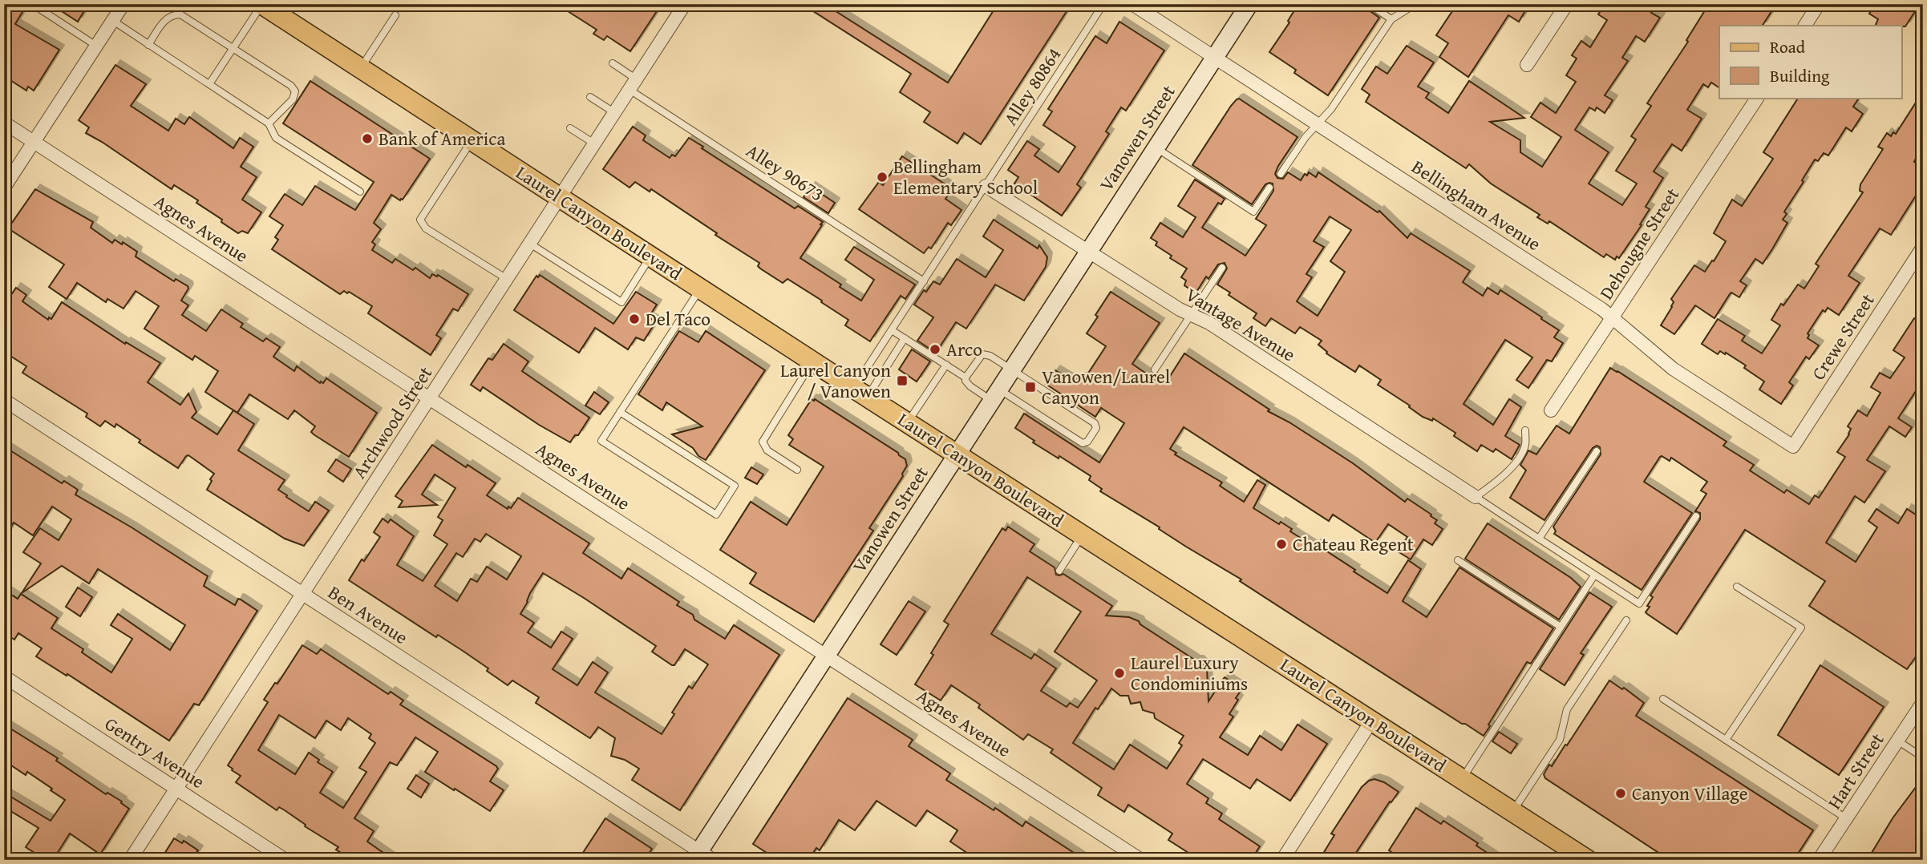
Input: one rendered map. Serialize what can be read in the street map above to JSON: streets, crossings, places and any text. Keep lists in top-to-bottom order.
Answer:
{
  "streets": {
    "main road": ["Vanowen Street", "Laurel Canyon Boulevard"],
    "street": [
      "Bellingham Avenue",
      "Agnes Avenue",
      "Dehougne Street",
      "Vantage Avenue",
      "Crewe Street",
      "Archwood Street",
      "Ben Avenue",
      "Gentry Avenue",
      "Hart Street"
    ],
    "lane": ["Alley 80864", "Alley 90673"]
  },
  "crossings": [
    ["Alley 80864", "Alley 90673"],
    ["Alley 80864", "Laurel Canyon Boulevard"],
    ["Alley 80864", "Vantage Avenue"],
    ["Vanowen Street", "Bellingham Avenue"],
    ["Vanowen Street", "Laurel Canyon Boulevard"],
    ["Vanowen Street", "Agnes Avenue"],
    ["Vanowen Street", "Vantage Avenue"],
    ["Vanowen Street", "Ben Avenue"],
    ["Alley 90673", "Archwood Street"],
    ["Bellingham Avenue", "Dehougne Street"],
    ["Bellingham Avenue", "Crewe Street"],
    ["Laurel Canyon Boulevard", "Archwood Street"],
    ["Agnes Avenue", "Archwood Street"],
    ["Archwood Street", "Ben Avenue"],
    ["Archwood Street", "Gentry Avenue"]
  ],
  "places": {
    "other": [
      "Bank of America",
      "Bellingham Elementary School",
      "Del Taco",
      "Arco",
      "Chateau Regent",
      "Laurel Luxury Condominiums",
      "Canyon Village"
    ],
    "transit": ["Laurel Canyon / Vanowen", "Vanowen/Laurel Canyon"]
  },
  "legend": ["Road", "Building"]
}
